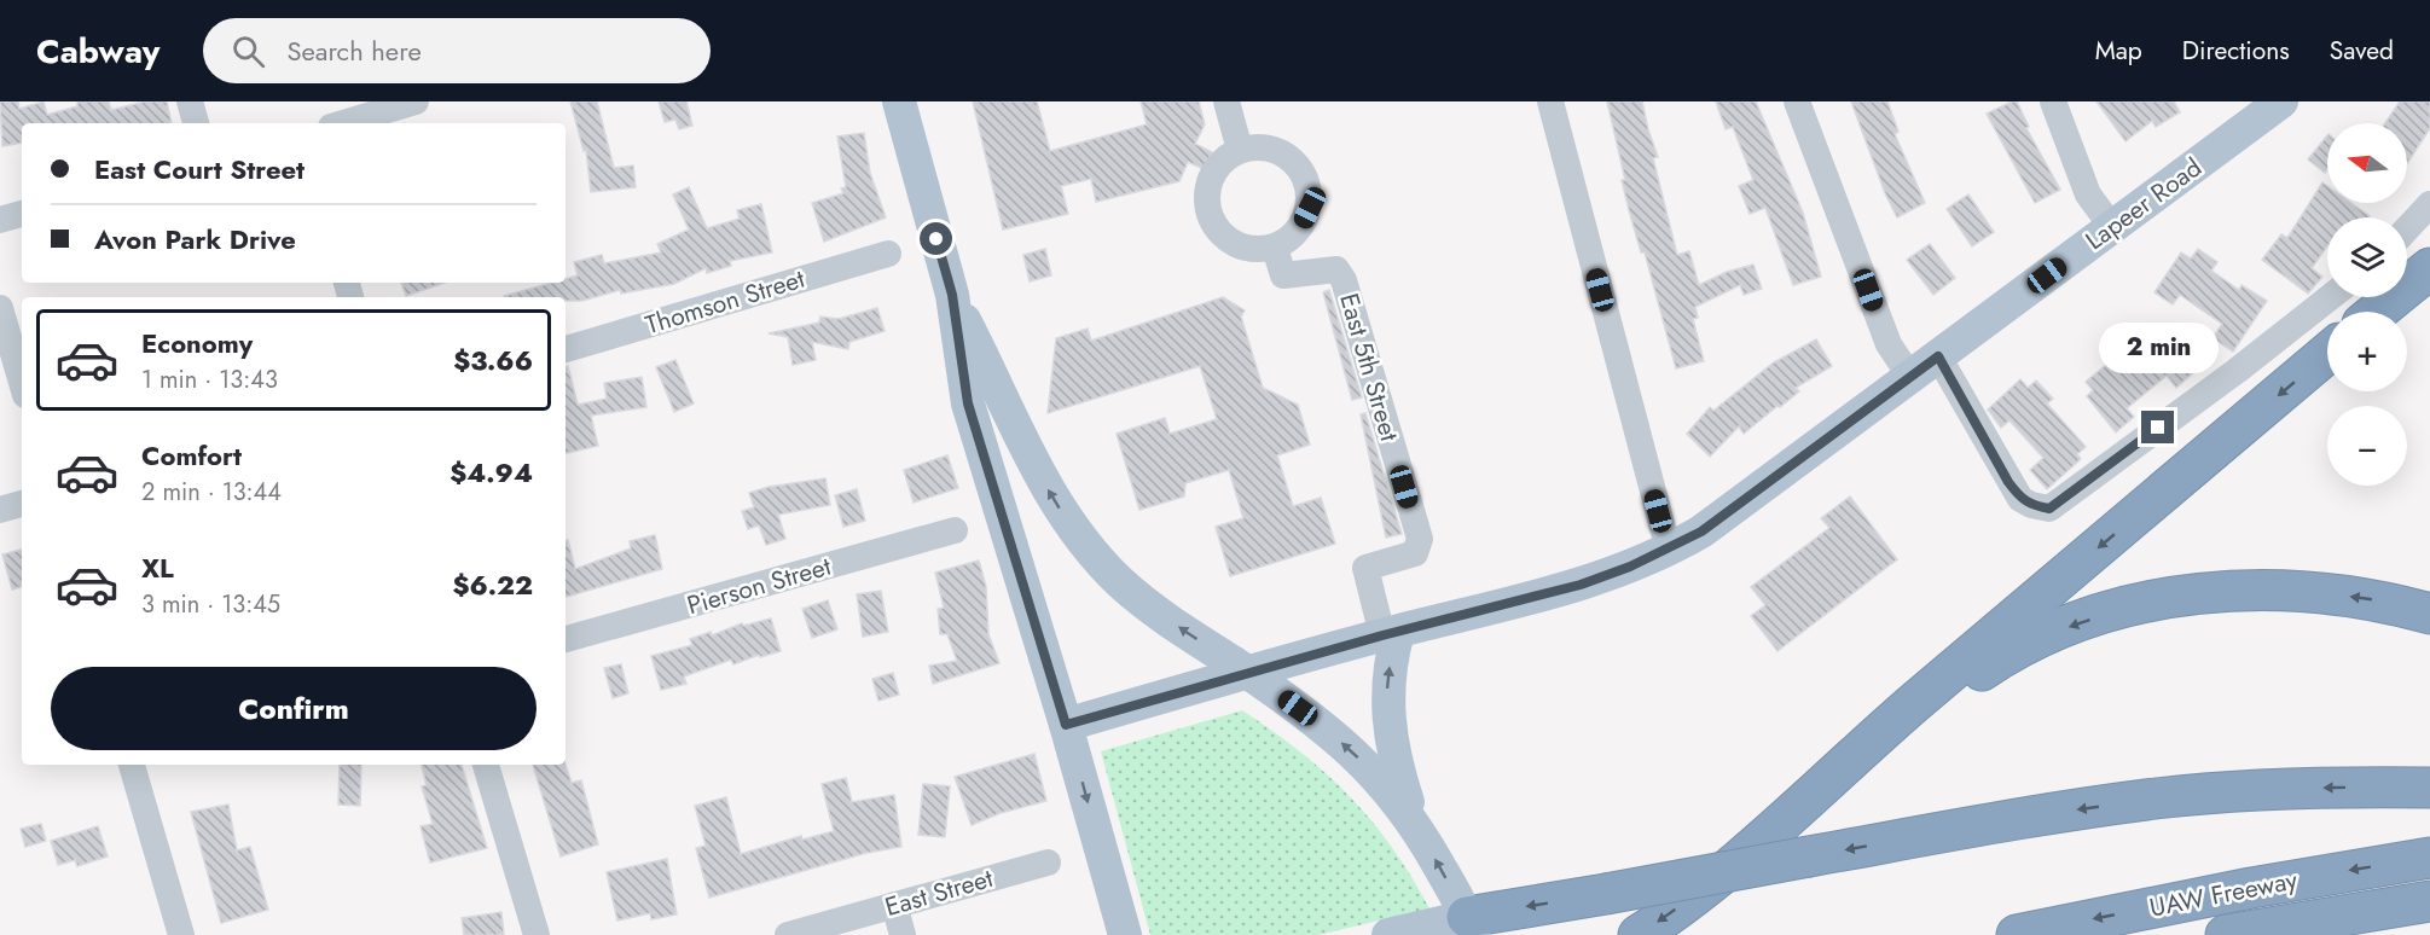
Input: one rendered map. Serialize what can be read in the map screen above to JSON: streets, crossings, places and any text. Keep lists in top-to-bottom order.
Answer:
{
  "streets": {
    "highway": ["UAW Freeway"],
    "main road": ["Lapeer Road"],
    "street": [
      "Thomson Street",
      "East 5th Street",
      "Pierson Street",
      "East Street"
    ]
  },
  "crossings": [
    ["Lapeer Road", "East 5th Street"]
  ],
  "north": "left",
  "page": {
    "header": "Cabway",
    "search": "Search here",
    "nav": ["Map", "Directions", "Saved"],
    "map_buttons": ["+", "−"],
    "banner": ["East Court Street", "Avon Park Drive"],
    "list": [
      {
        "name": "Economy",
        "note": "1 min · 13:43",
        "value": "$3.66"
      },
      {
        "name": "Comfort",
        "note": "2 min · 13:44",
        "value": "$4.94"
      },
      {
        "name": "XL",
        "note": "3 min · 13:45",
        "value": "$6.22"
      }
    ],
    "bubble": "2 min",
    "buttons": "Confirm"
  }
}
